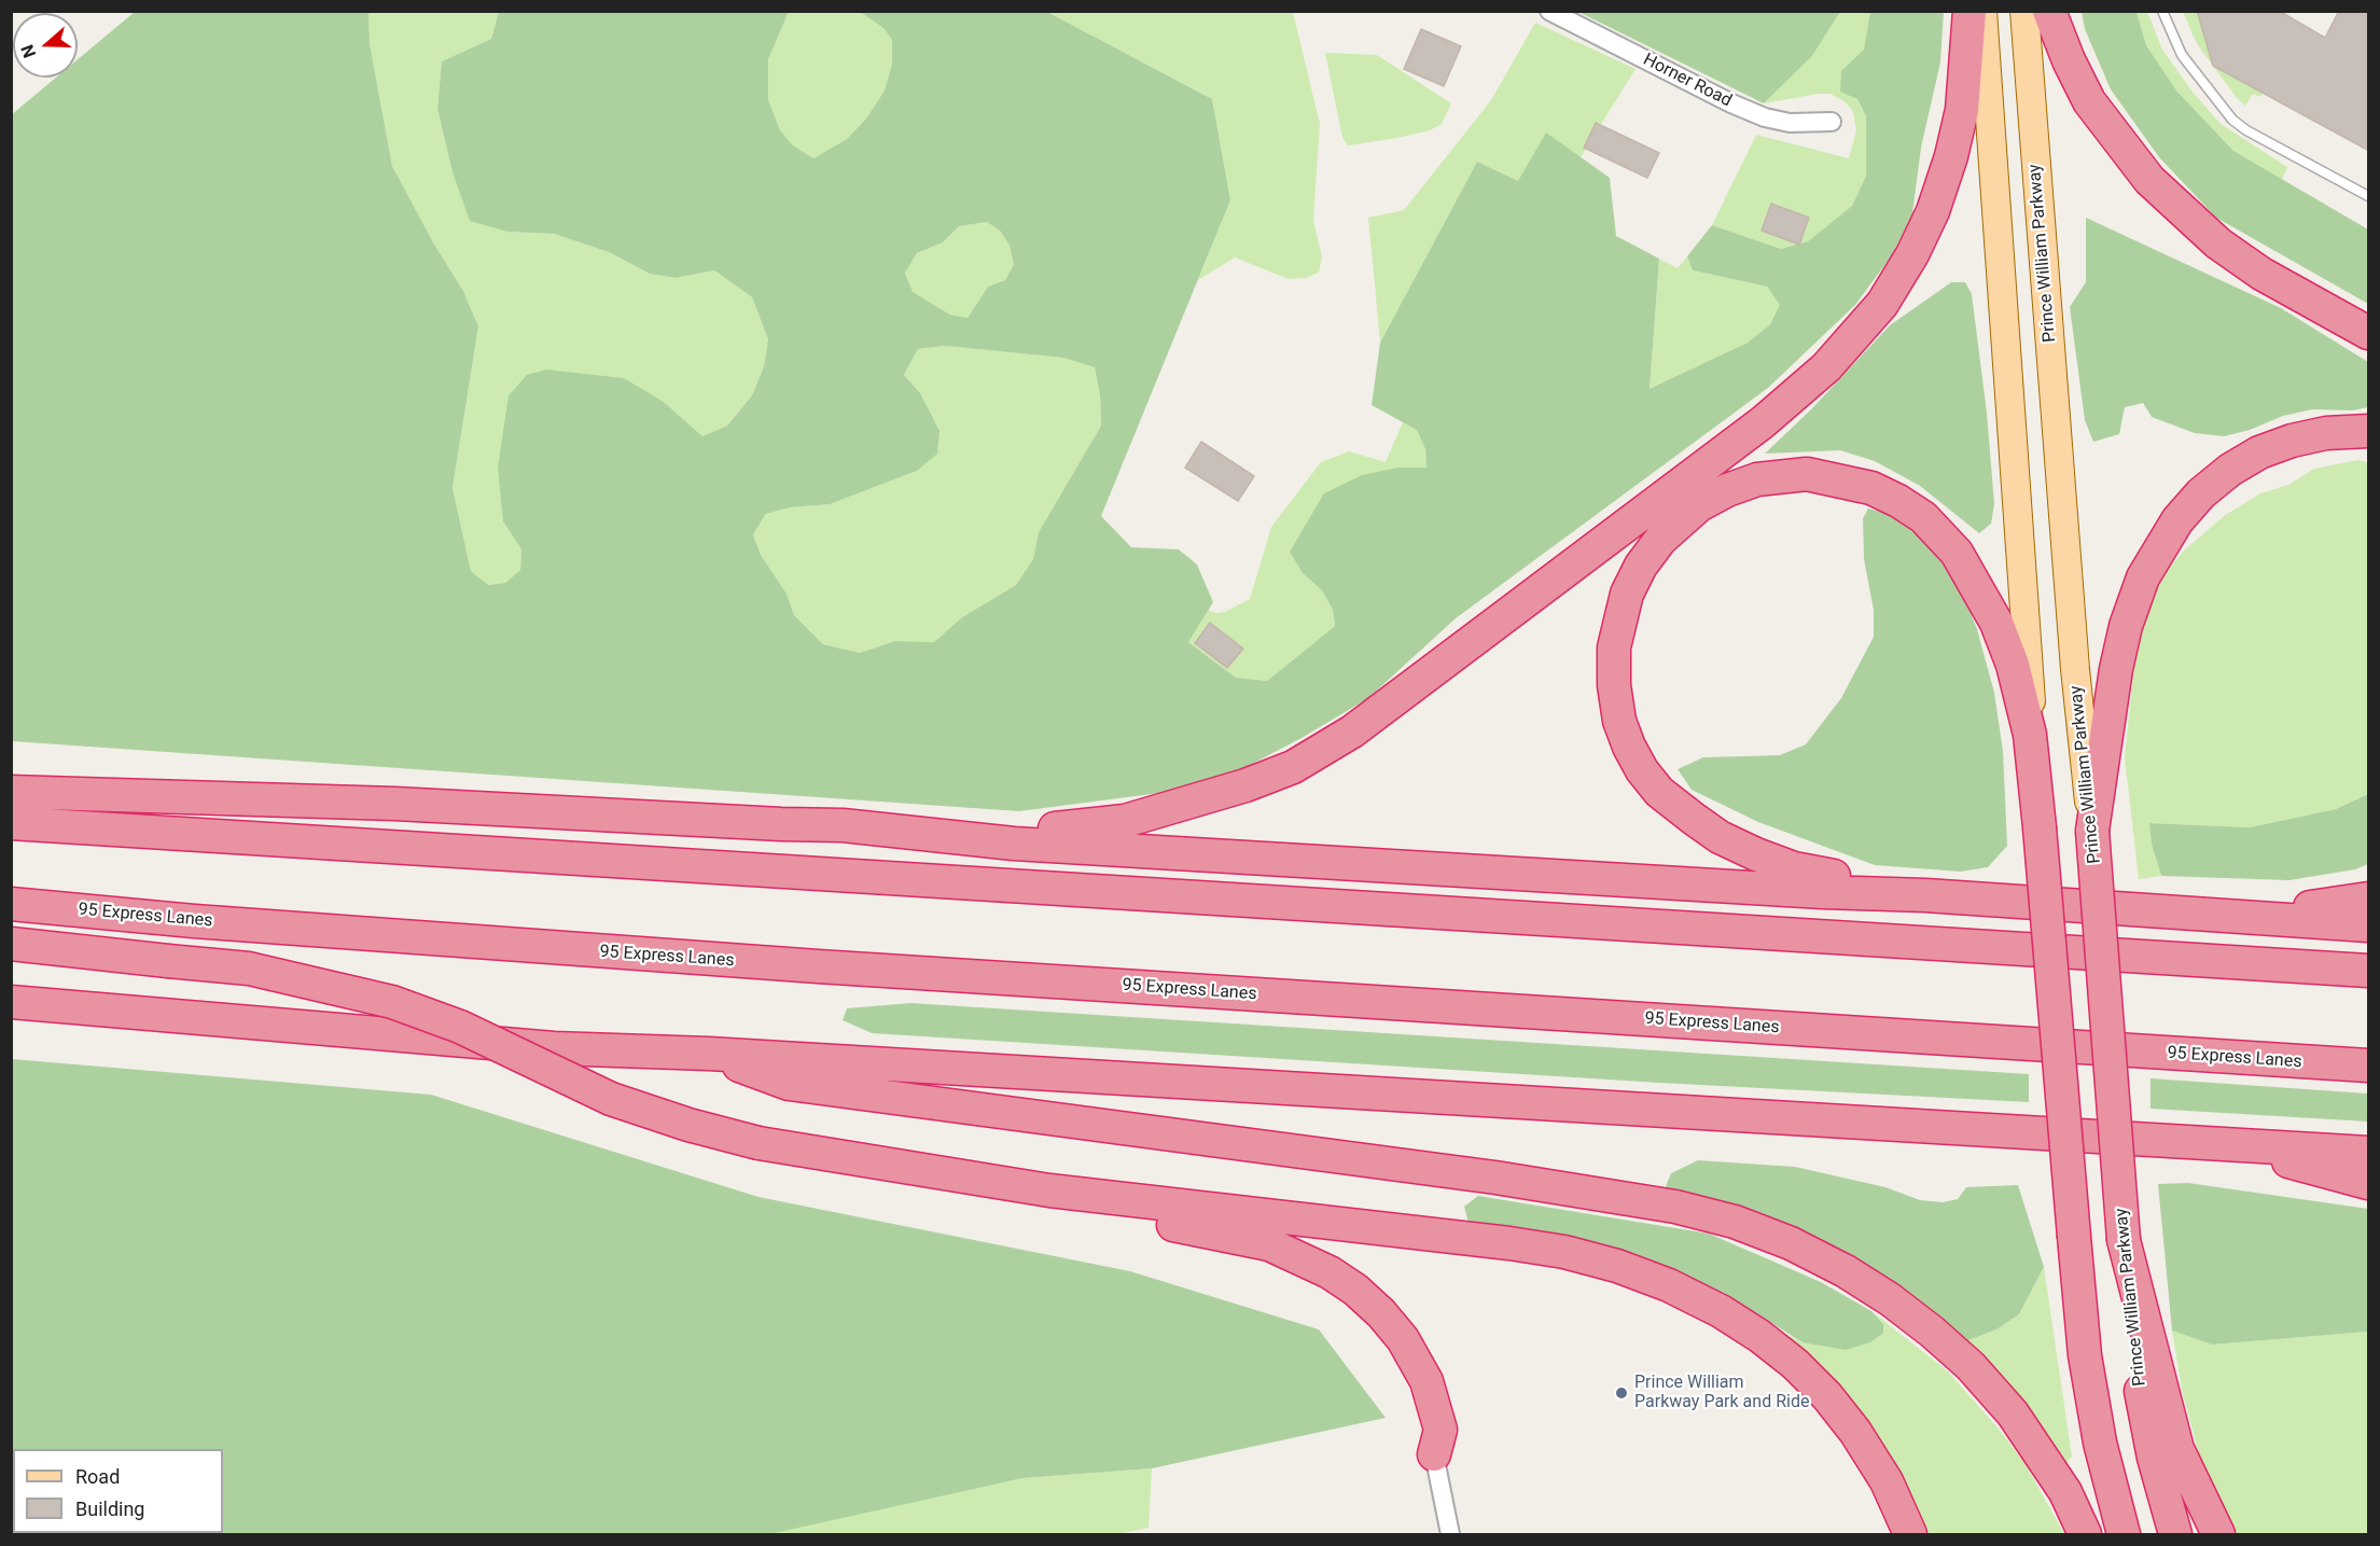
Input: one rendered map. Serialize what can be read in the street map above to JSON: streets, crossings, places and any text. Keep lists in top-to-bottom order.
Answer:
{
  "streets": {
    "highway": ["Prince William Parkway", "95 Express Lanes"],
    "street": ["Horner Road"]
  },
  "places": ["Prince William Parkway Park and Ride"],
  "legend": ["Road", "Building"],
  "north": "left"
}
